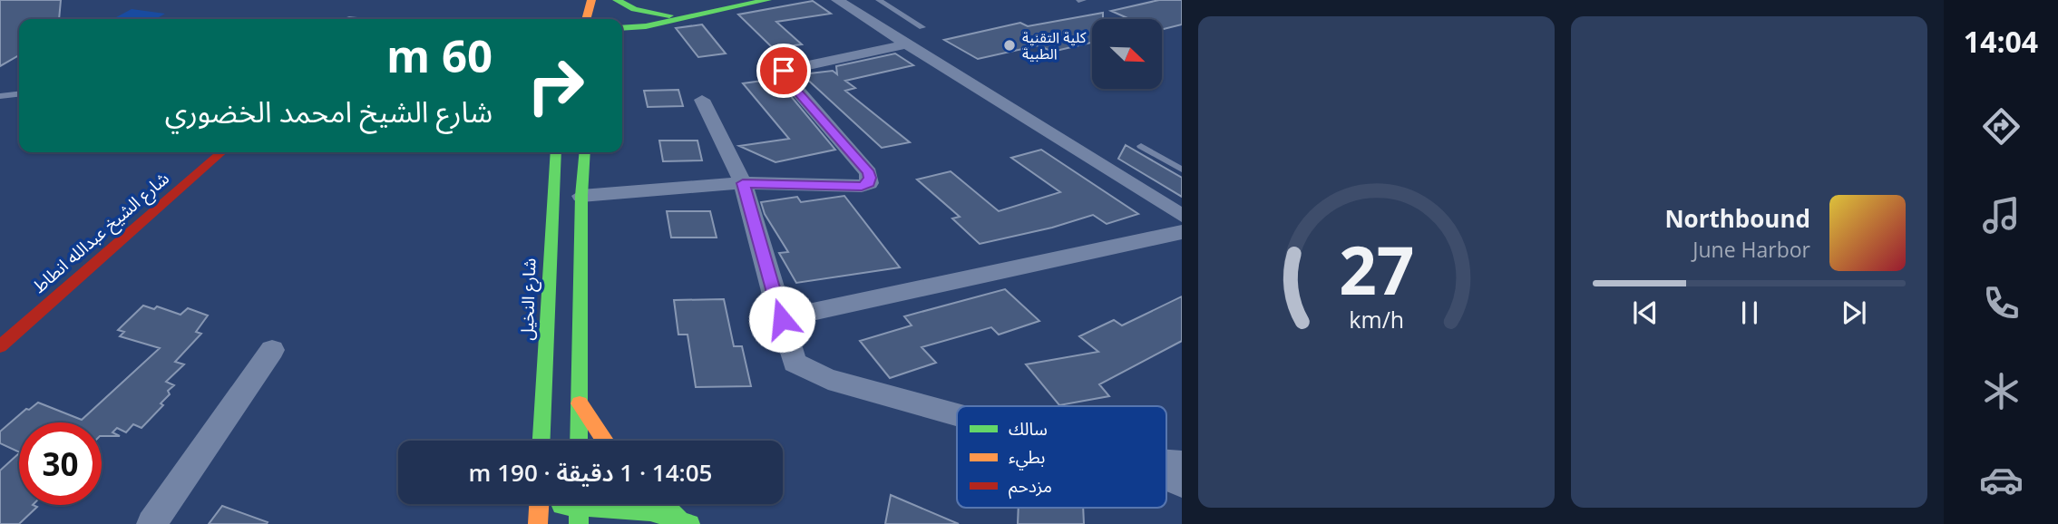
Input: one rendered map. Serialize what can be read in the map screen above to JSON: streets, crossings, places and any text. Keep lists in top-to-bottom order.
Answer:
{
  "streets": {
    "main road": ["شارع الشيخ عبدالله انطاط", "شارع النخيل"]
  },
  "places": ["كلية التقنية الطبية"],
  "legend": ["سالك", "بطيء", "مزدحم"],
  "north": "bottom right",
  "page": {
    "tabs": "14:04",
    "turn": ["60 m", "شارع الشيخ امحمد الخضوري"],
    "song": ["Northbound", "June Harbor"],
    "limit": "30",
    "trip": "14:05 · 1 دقيقة · 190 m",
    "gauge": ["27", "km/h"]
  }
}
